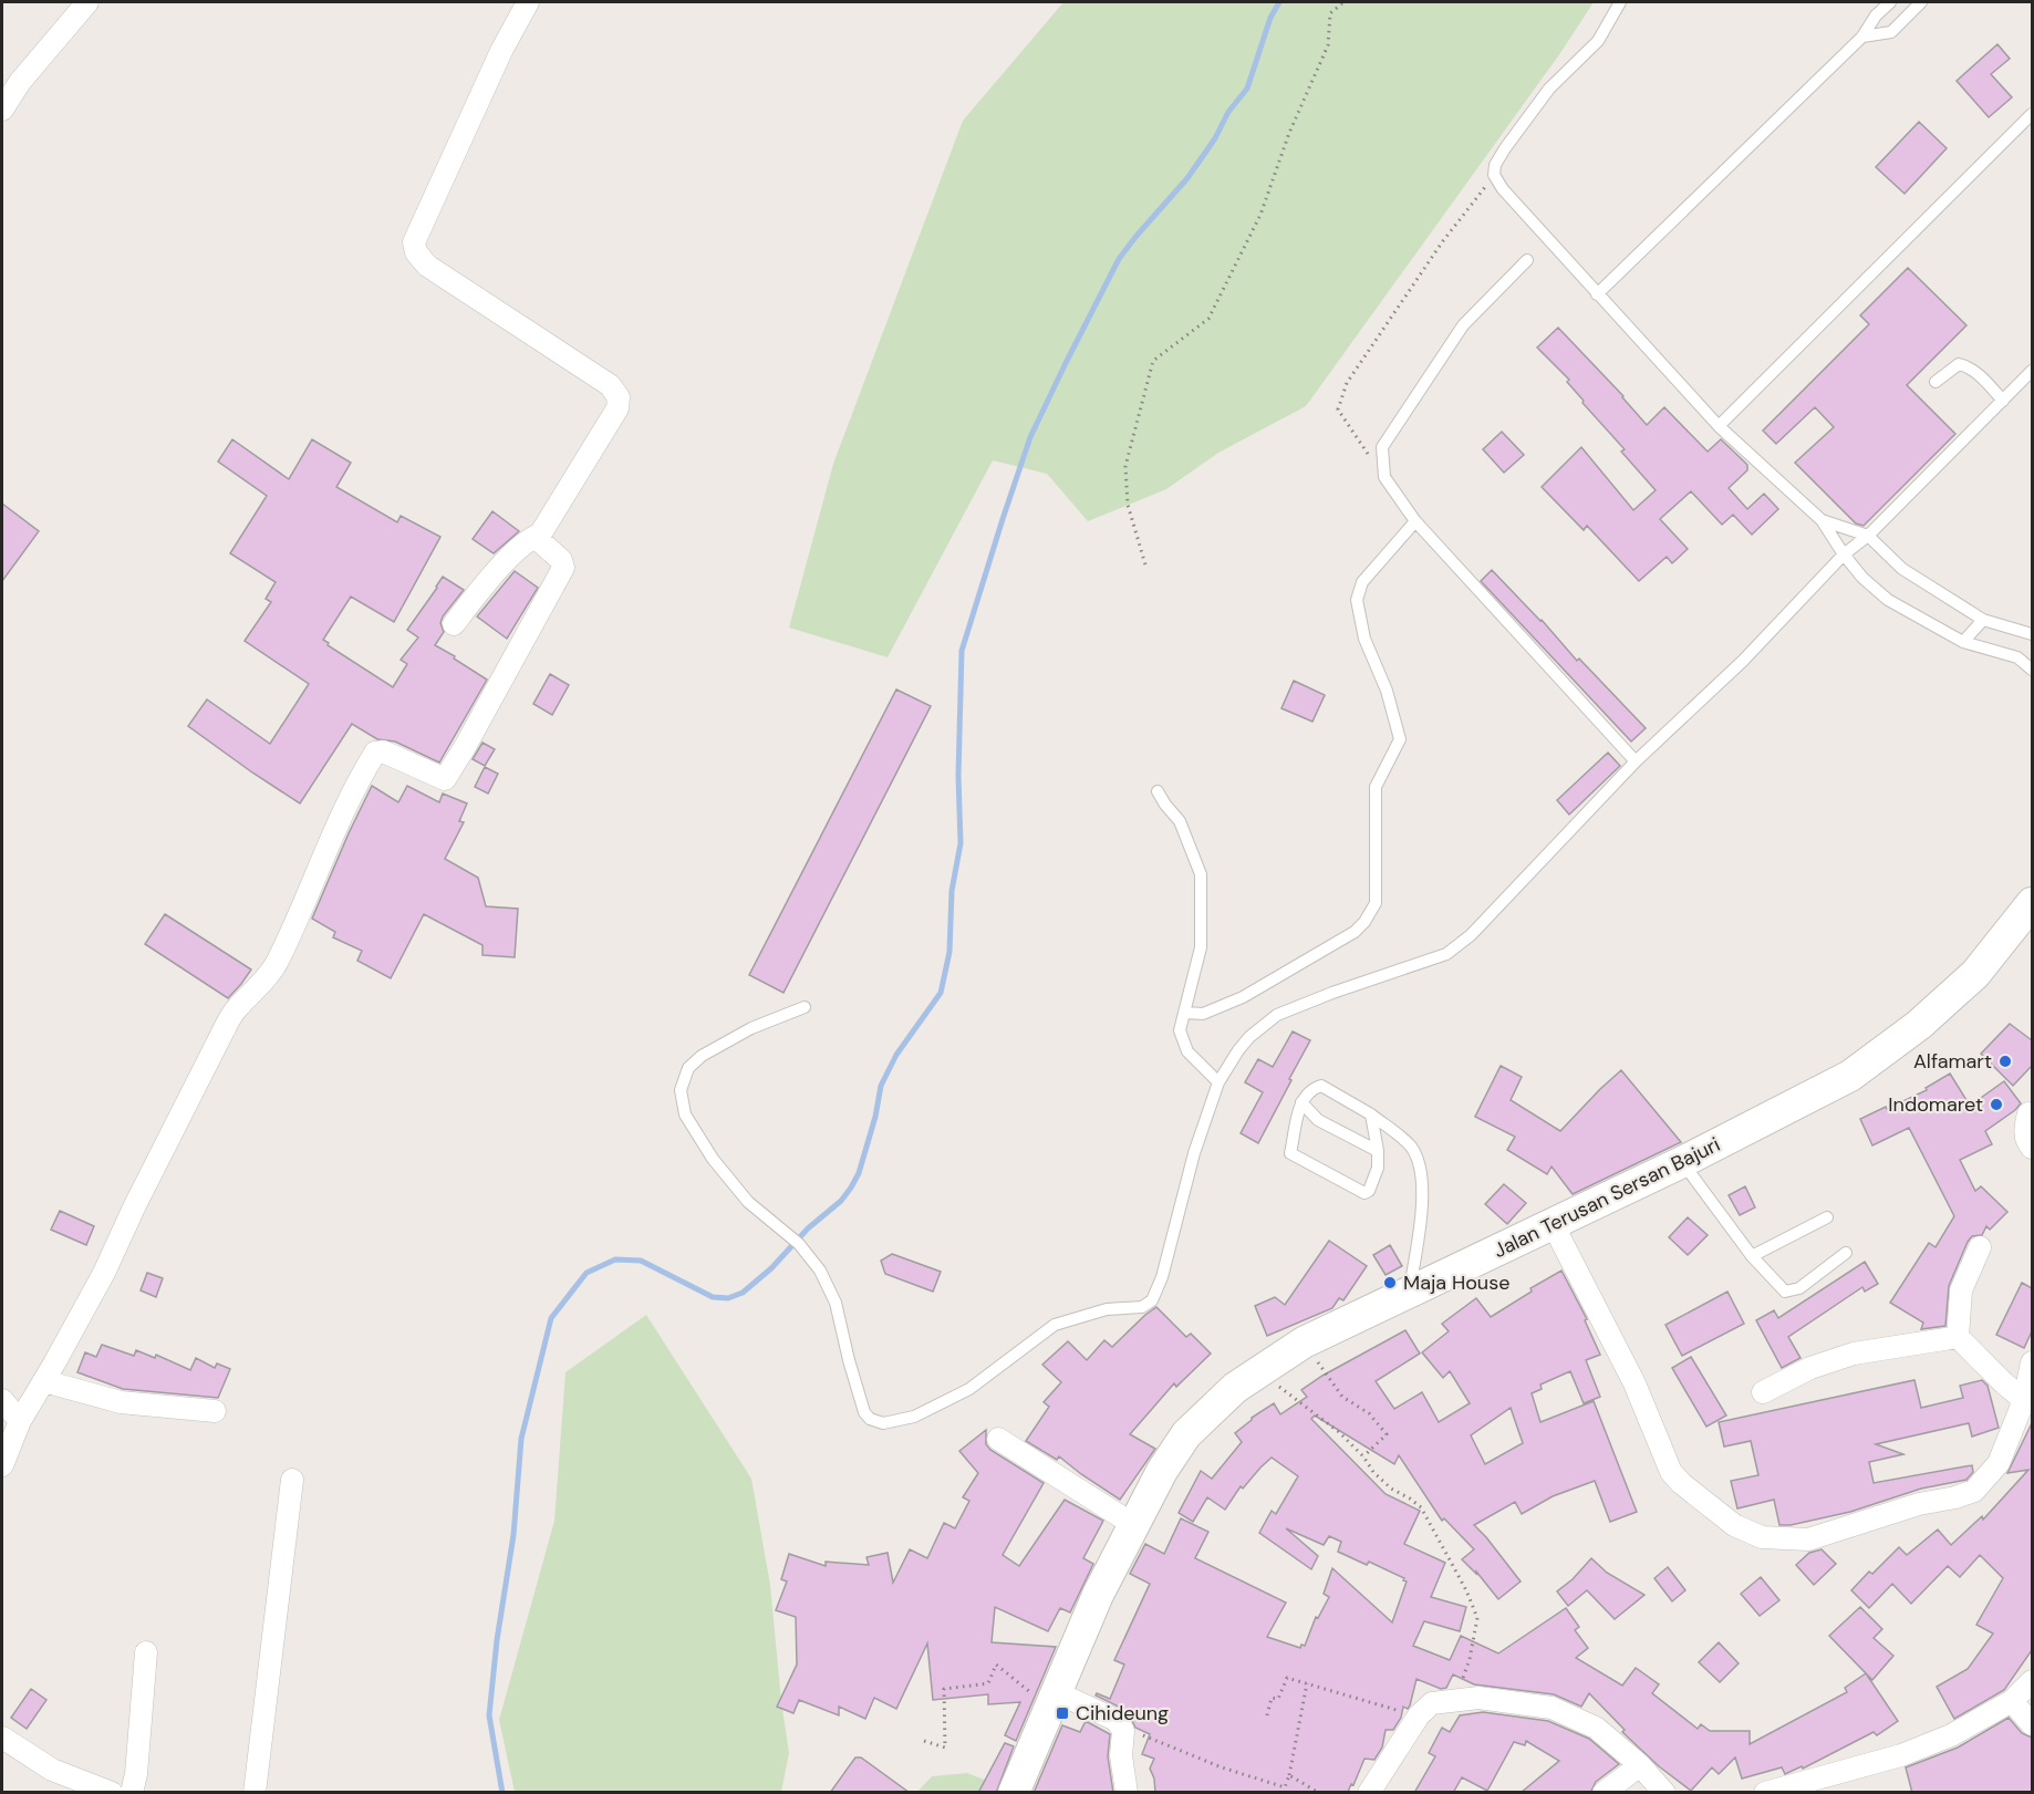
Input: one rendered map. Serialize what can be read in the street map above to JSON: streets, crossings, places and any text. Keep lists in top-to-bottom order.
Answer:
{
  "streets": {
    "main road": ["Jalan Terusan Sersan Bajuri"]
  },
  "places": {
    "other": ["Alfamart", "Indomaret", "Maja House"],
    "transit": ["Cihideung"]
  }
}
